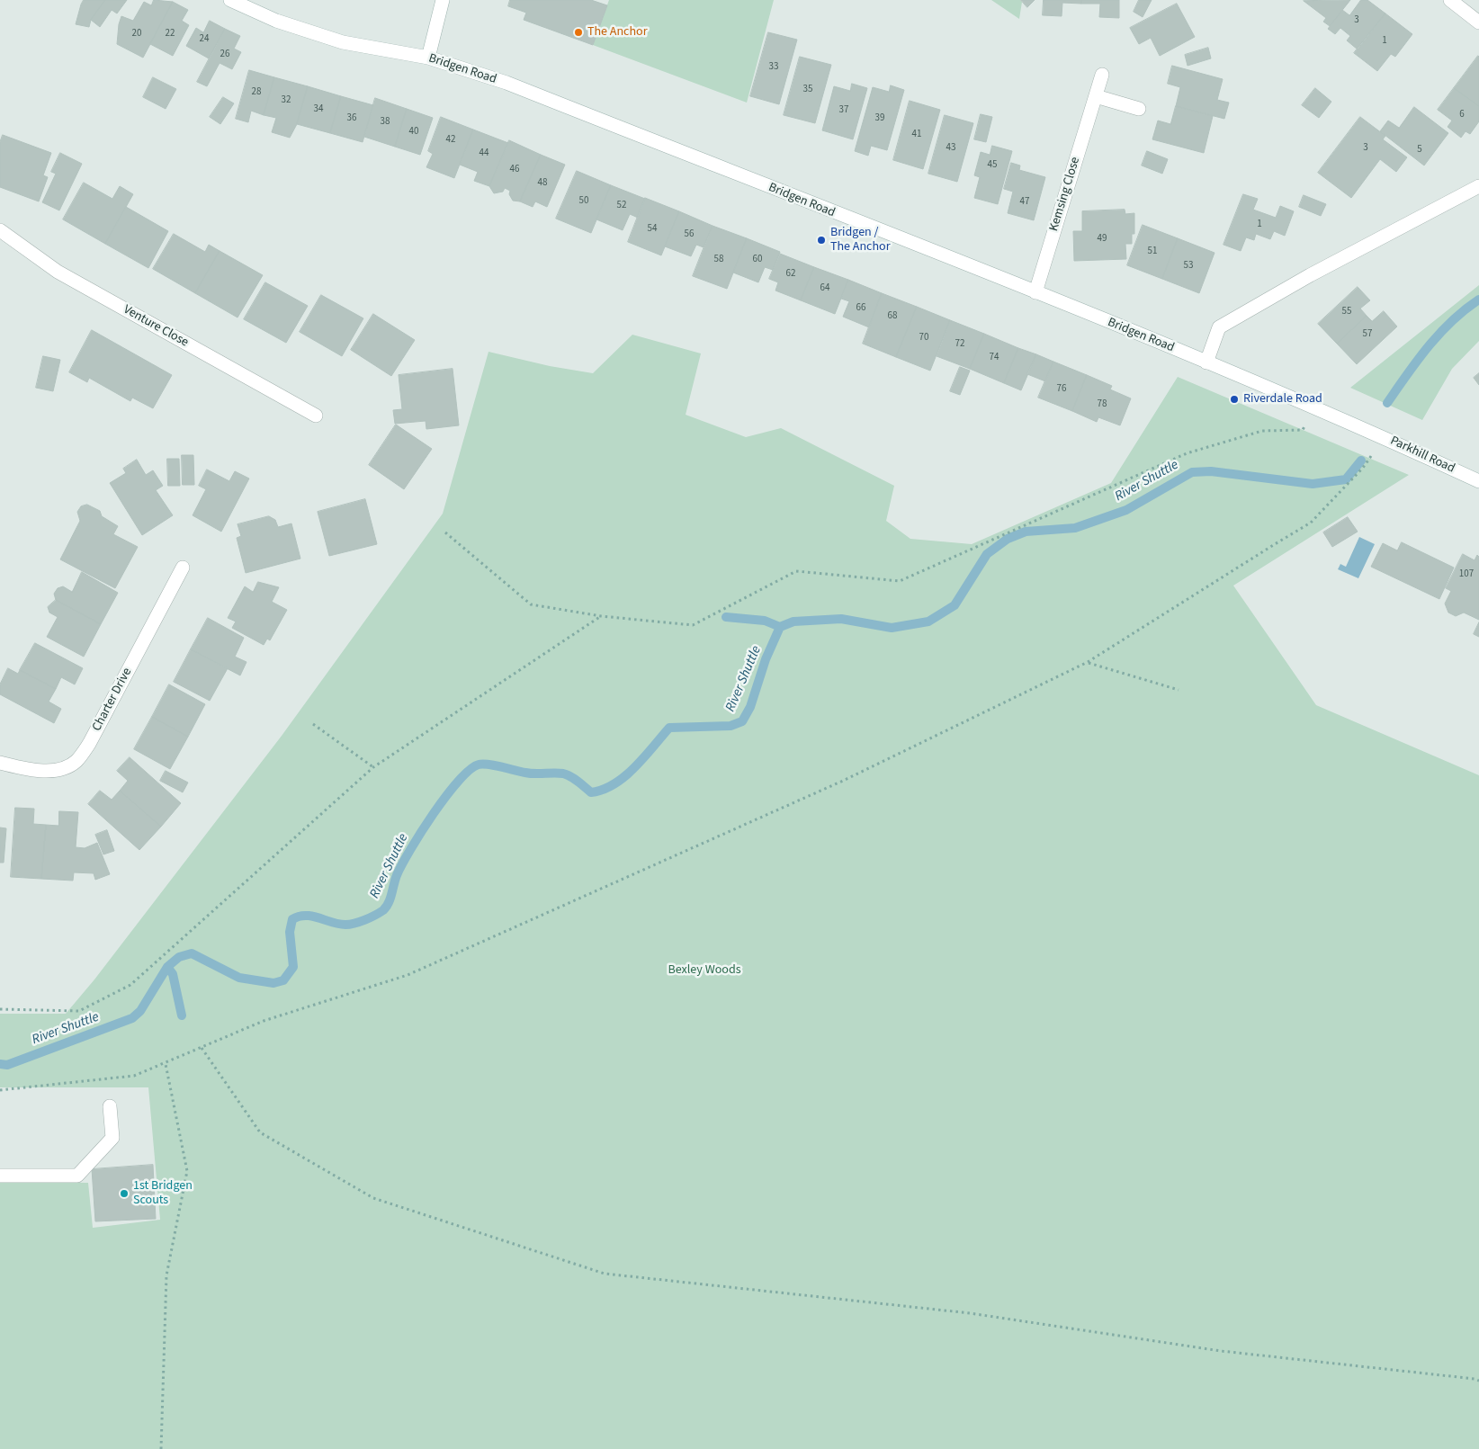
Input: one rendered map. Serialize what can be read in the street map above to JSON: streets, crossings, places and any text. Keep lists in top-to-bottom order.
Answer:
{
  "streets": {
    "street": [
      "Bridgen Road",
      "Kemsing Close",
      "Venture Close",
      "Parkhill Road",
      "Charter Drive"
    ]
  },
  "crossings": [
    ["Bridgen Road", "Kemsing Close"],
    ["Bridgen Road", "Parkhill Road"]
  ],
  "water": ["River Shuttle"],
  "parks": ["Bexley Woods"],
  "places": [
    "The Anchor",
    "Bridgen / The Anchor",
    "Riverdale Road",
    "1st Bridgen Scouts"
  ],
  "house_numbers": [
    "3",
    "20",
    "22",
    "24",
    "1",
    "26",
    "33",
    "35",
    "28",
    "32",
    "34",
    "37",
    "6",
    "36",
    "39",
    "38",
    "40",
    "41",
    "42",
    "43",
    "3",
    "5",
    "44",
    "45",
    "46",
    "48",
    "50",
    "47",
    "52",
    "1",
    "54",
    "56",
    "49",
    "51",
    "58",
    "60",
    "53",
    "62",
    "64",
    "66",
    "55",
    "68",
    "57",
    "70",
    "72",
    "74",
    "76",
    "78",
    "107"
  ]
}
